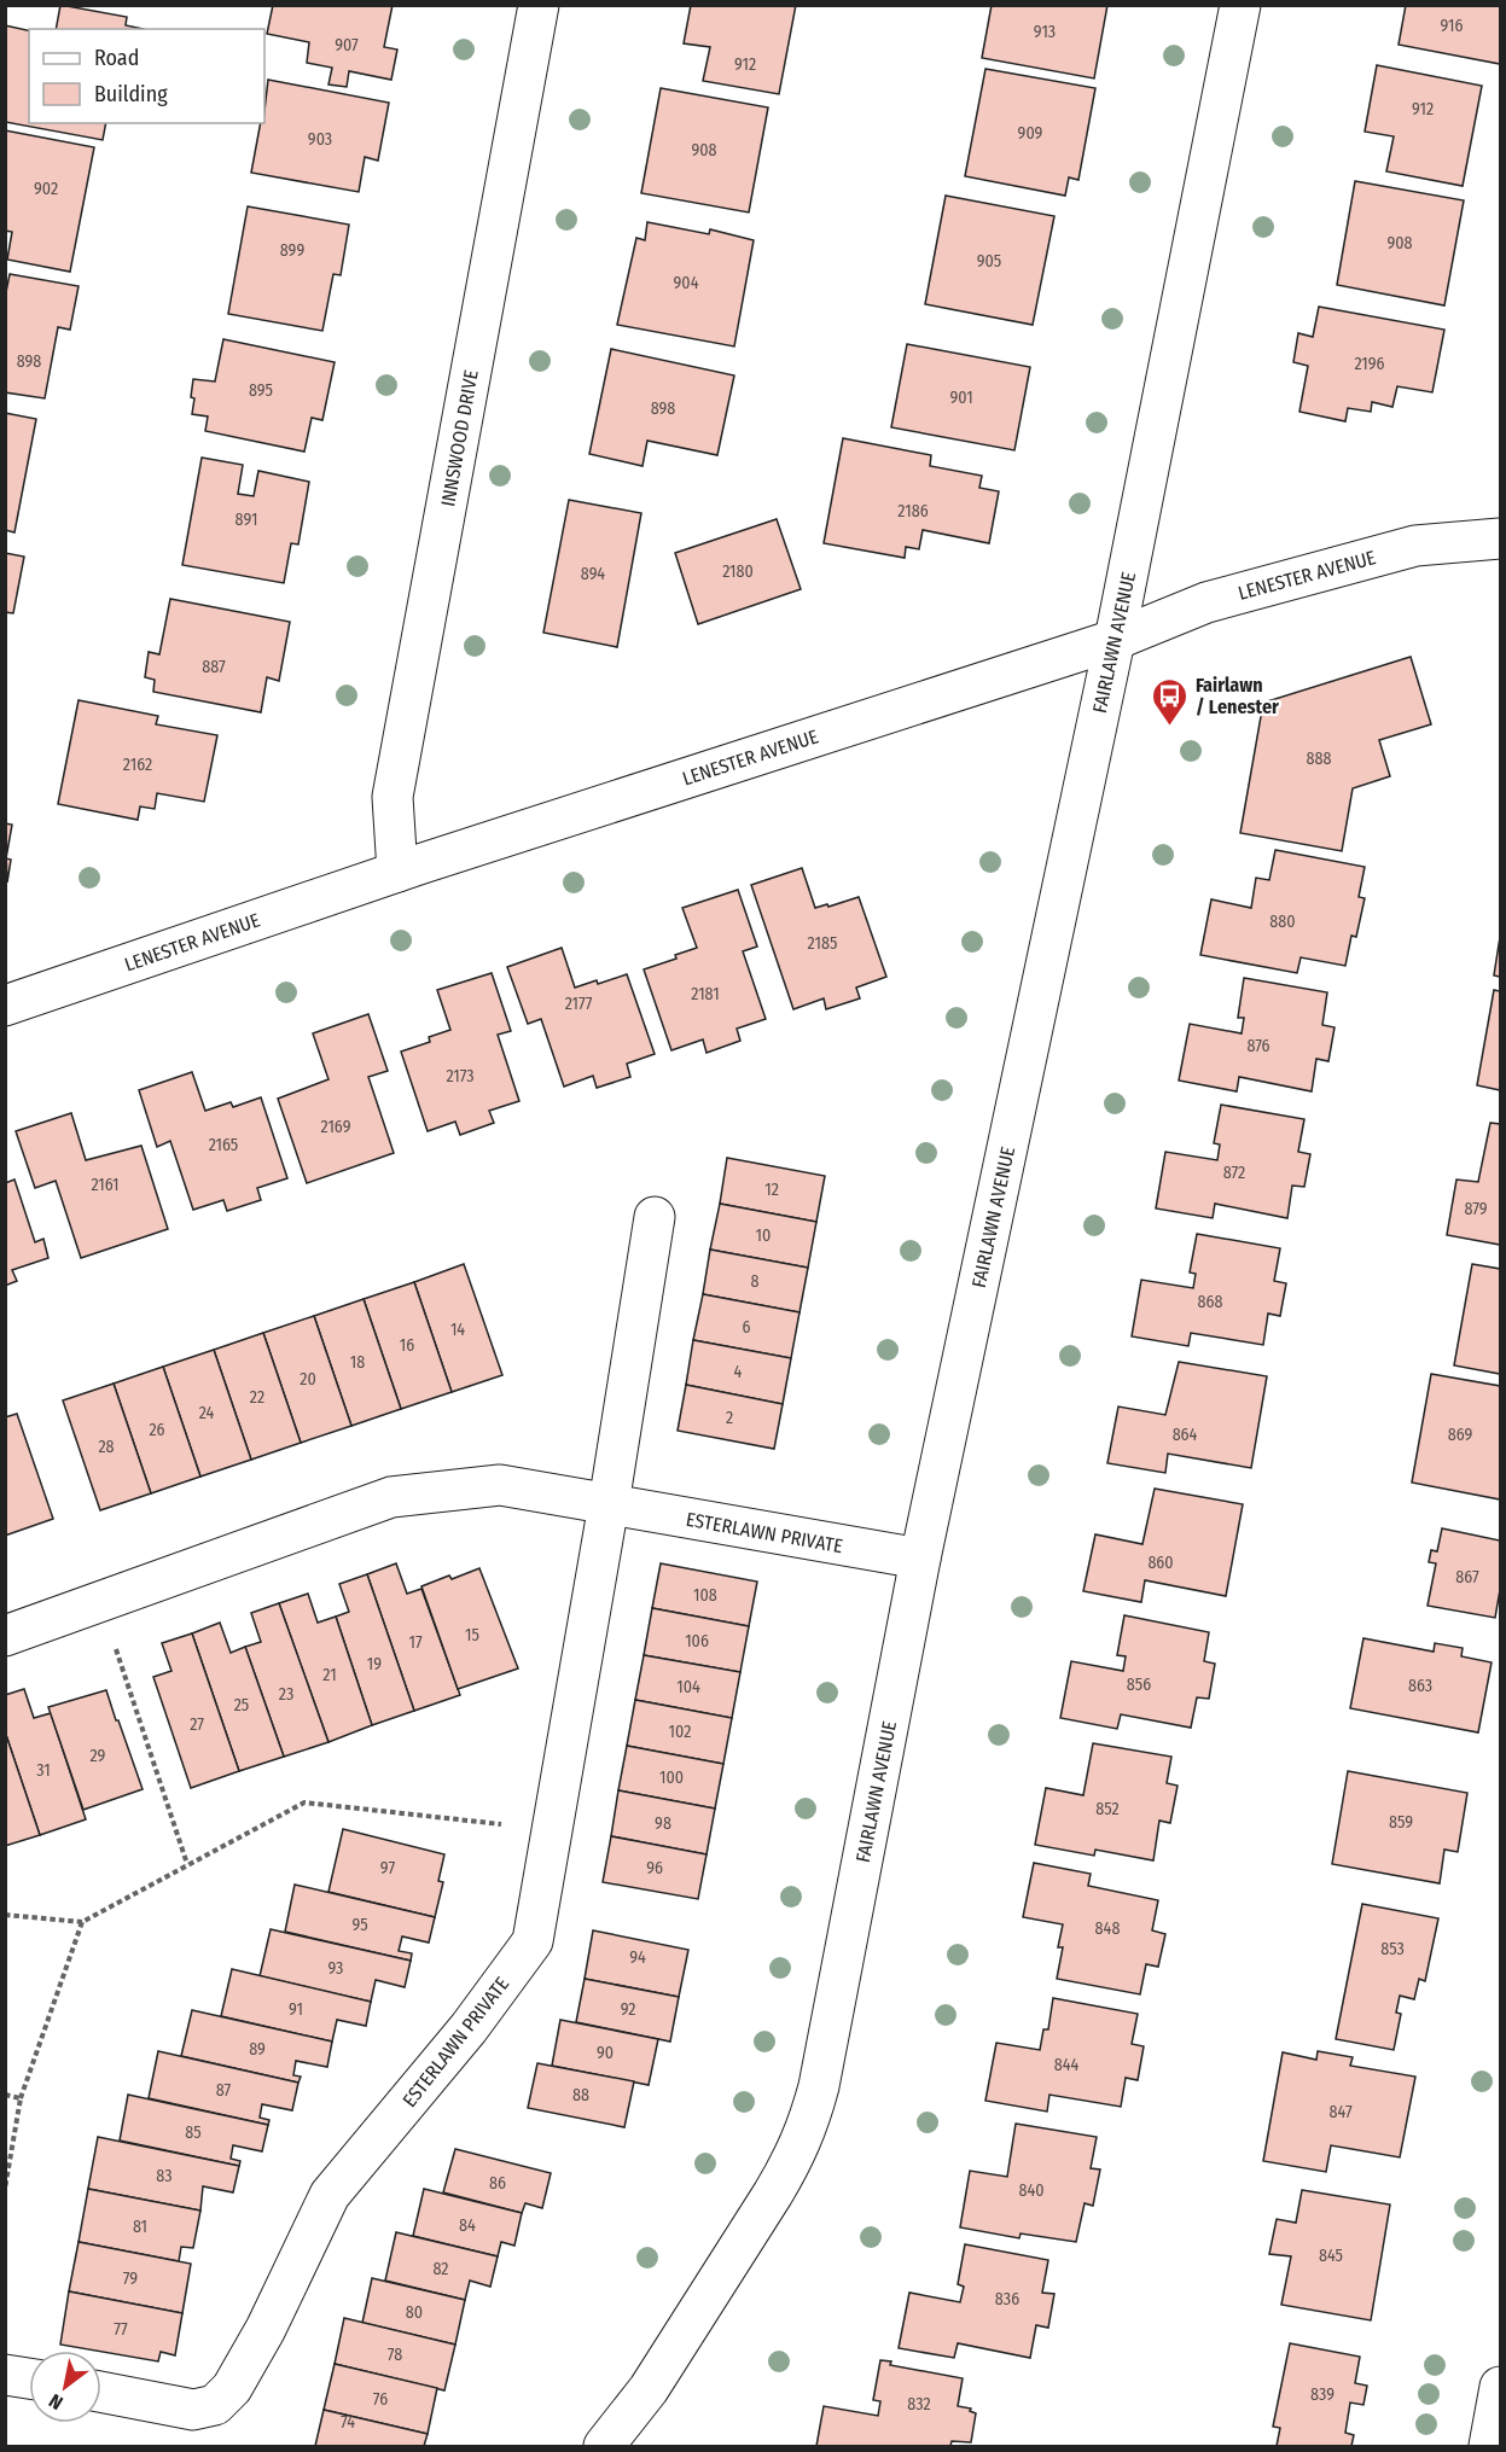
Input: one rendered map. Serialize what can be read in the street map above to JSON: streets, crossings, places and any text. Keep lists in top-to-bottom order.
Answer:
{
  "streets": {
    "street": [
      "INNSWOOD DRIVE",
      "LENESTER AVENUE",
      "FAIRLAWN AVENUE",
      "ESTERLAWN PRIVATE"
    ]
  },
  "crossings": [
    ["INNSWOOD DRIVE", "LENESTER AVENUE"],
    ["LENESTER AVENUE", "FAIRLAWN AVENUE"],
    ["FAIRLAWN AVENUE", "ESTERLAWN PRIVATE"]
  ],
  "places": {
    "bus stop": ["Fairlawn / Lenester"]
  },
  "house_numbers": [
    "916",
    "913",
    "907",
    "912",
    "912",
    "909",
    "903",
    "908",
    "902",
    "908",
    "899",
    "905",
    "904",
    "898",
    "2196",
    "895",
    "901",
    "898",
    "2186",
    "891",
    "2180",
    "894",
    "887",
    "888",
    "2162",
    "880",
    "2185",
    "2181",
    "2177",
    "876",
    "2173",
    "2169",
    "2165",
    "872",
    "2161",
    "12",
    "879",
    "10",
    "8",
    "868",
    "6",
    "14",
    "16",
    "18",
    "4",
    "20",
    "22",
    "24",
    "2",
    "26",
    "864",
    "869",
    "28",
    "860",
    "867",
    "108",
    "15",
    "106",
    "17",
    "19",
    "21",
    "856",
    "863",
    "104",
    "23",
    "25",
    "27",
    "102",
    "29",
    "31",
    "100",
    "852",
    "859",
    "98",
    "97",
    "96",
    "95",
    "848",
    "853",
    "94",
    "93",
    "91",
    "92",
    "89",
    "90",
    "844",
    "87",
    "88",
    "847",
    "85",
    "83",
    "86",
    "840",
    "84",
    "81",
    "845",
    "82",
    "79",
    "836",
    "80",
    "77",
    "78",
    "839",
    "76",
    "832",
    "74"
  ],
  "legend": ["Road", "Building"],
  "north": "bottom left"
}
